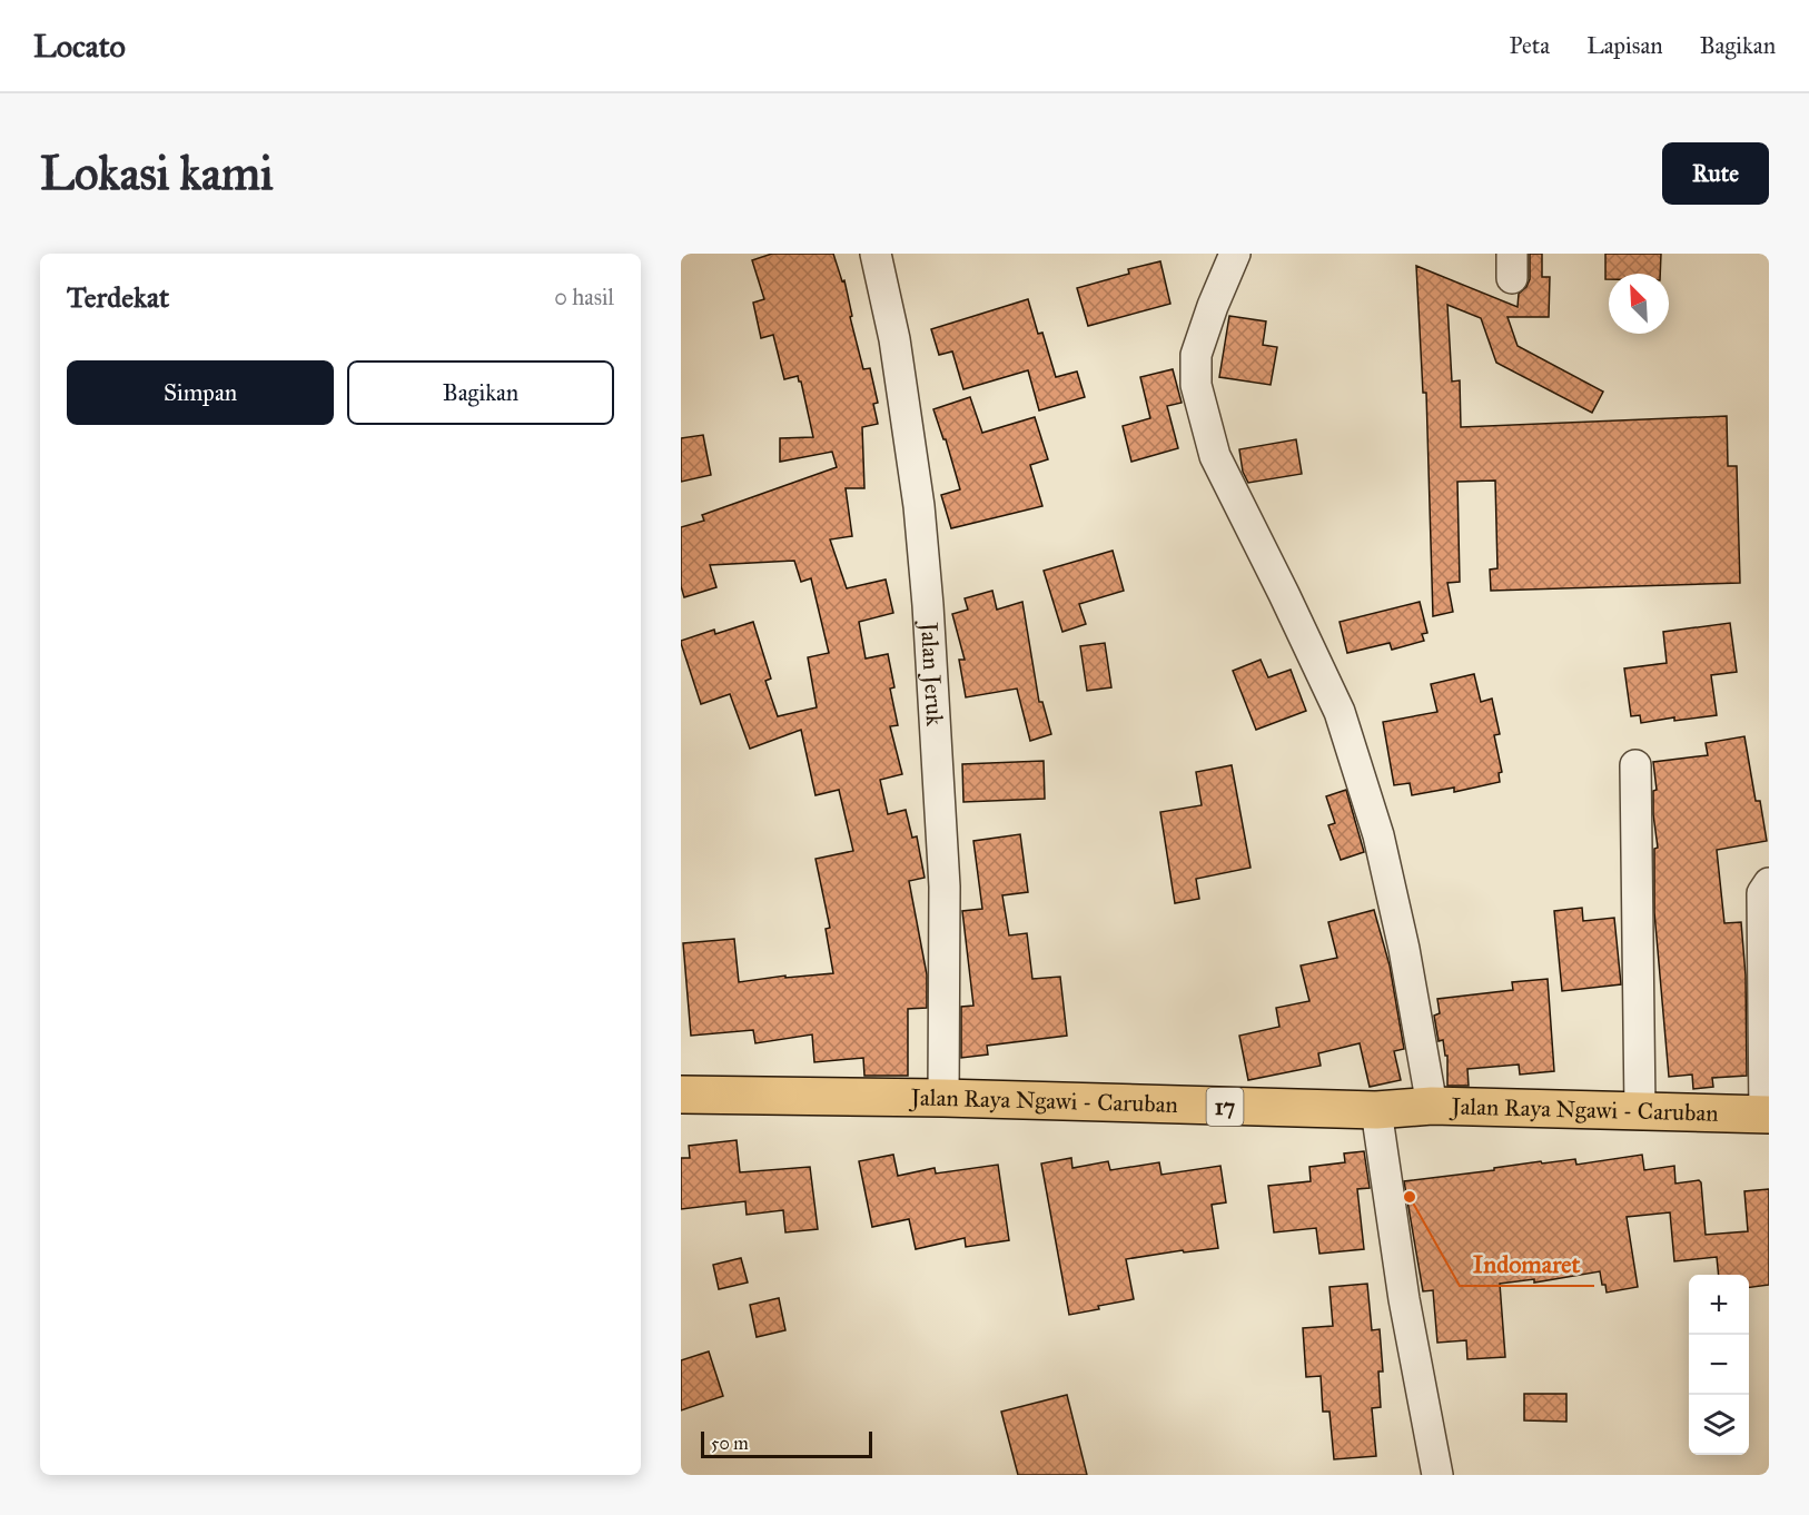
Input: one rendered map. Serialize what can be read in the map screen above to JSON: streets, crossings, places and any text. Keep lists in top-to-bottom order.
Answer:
{
  "streets": {
    "highway": ["Jalan Raya Ngawi - Caruban", "17"],
    "street": ["Jalan Jeruk"]
  },
  "crossings": [
    ["Jalan Jeruk", "Jalan Raya Ngawi - Caruban"]
  ],
  "places": ["Indomaret"],
  "scale_bar": "50 m",
  "north": "top left",
  "page": {
    "header": "Locato",
    "nav": ["Peta", "Lapisan", "Bagikan"],
    "buttons": [
      "Rute",
      ["Simpan", "Bagikan"]
    ],
    "title": "Lokasi kami",
    "heading": ["Terdekat", "0 hasil"],
    "map_buttons": ["+", "−"],
    "scale": "50 m"
  }
}
